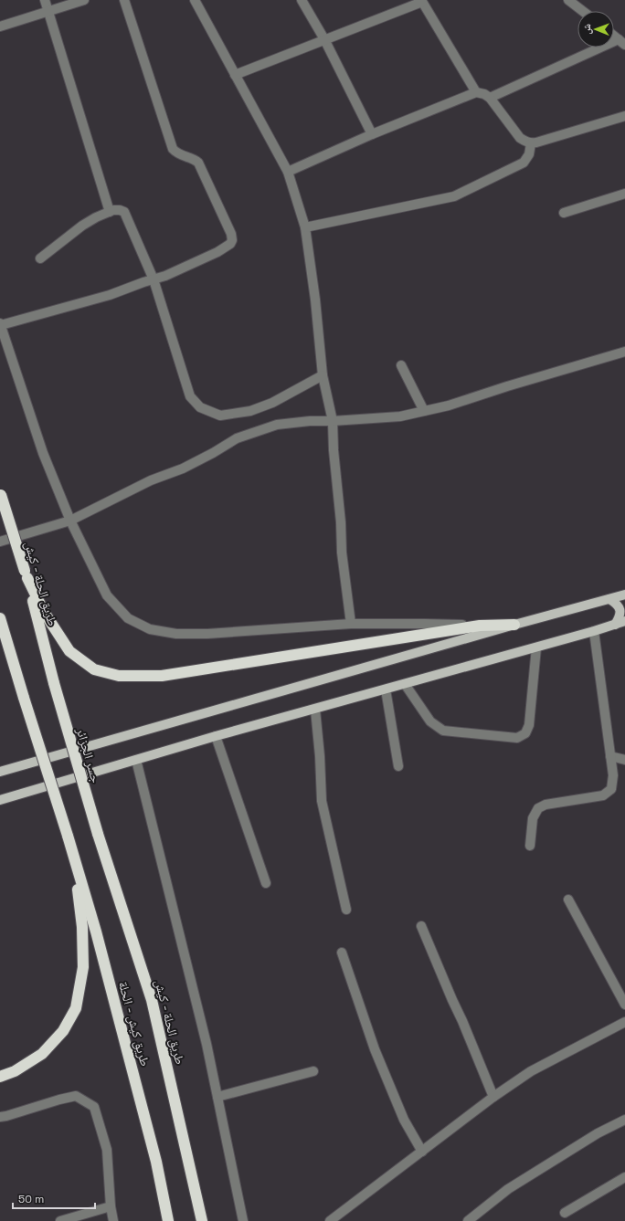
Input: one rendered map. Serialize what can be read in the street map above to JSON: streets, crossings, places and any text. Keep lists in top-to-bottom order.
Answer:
{
  "streets": {
    "highway": ["طريق الحلة - كيش", "جسر الجزائر", "طريق كيش - الحلة"]
  },
  "crossings": [
    ["طريق الحلة - كيش", "جسر الجزائر"]
  ],
  "scale_bar": "50 m",
  "north": "left"
}
